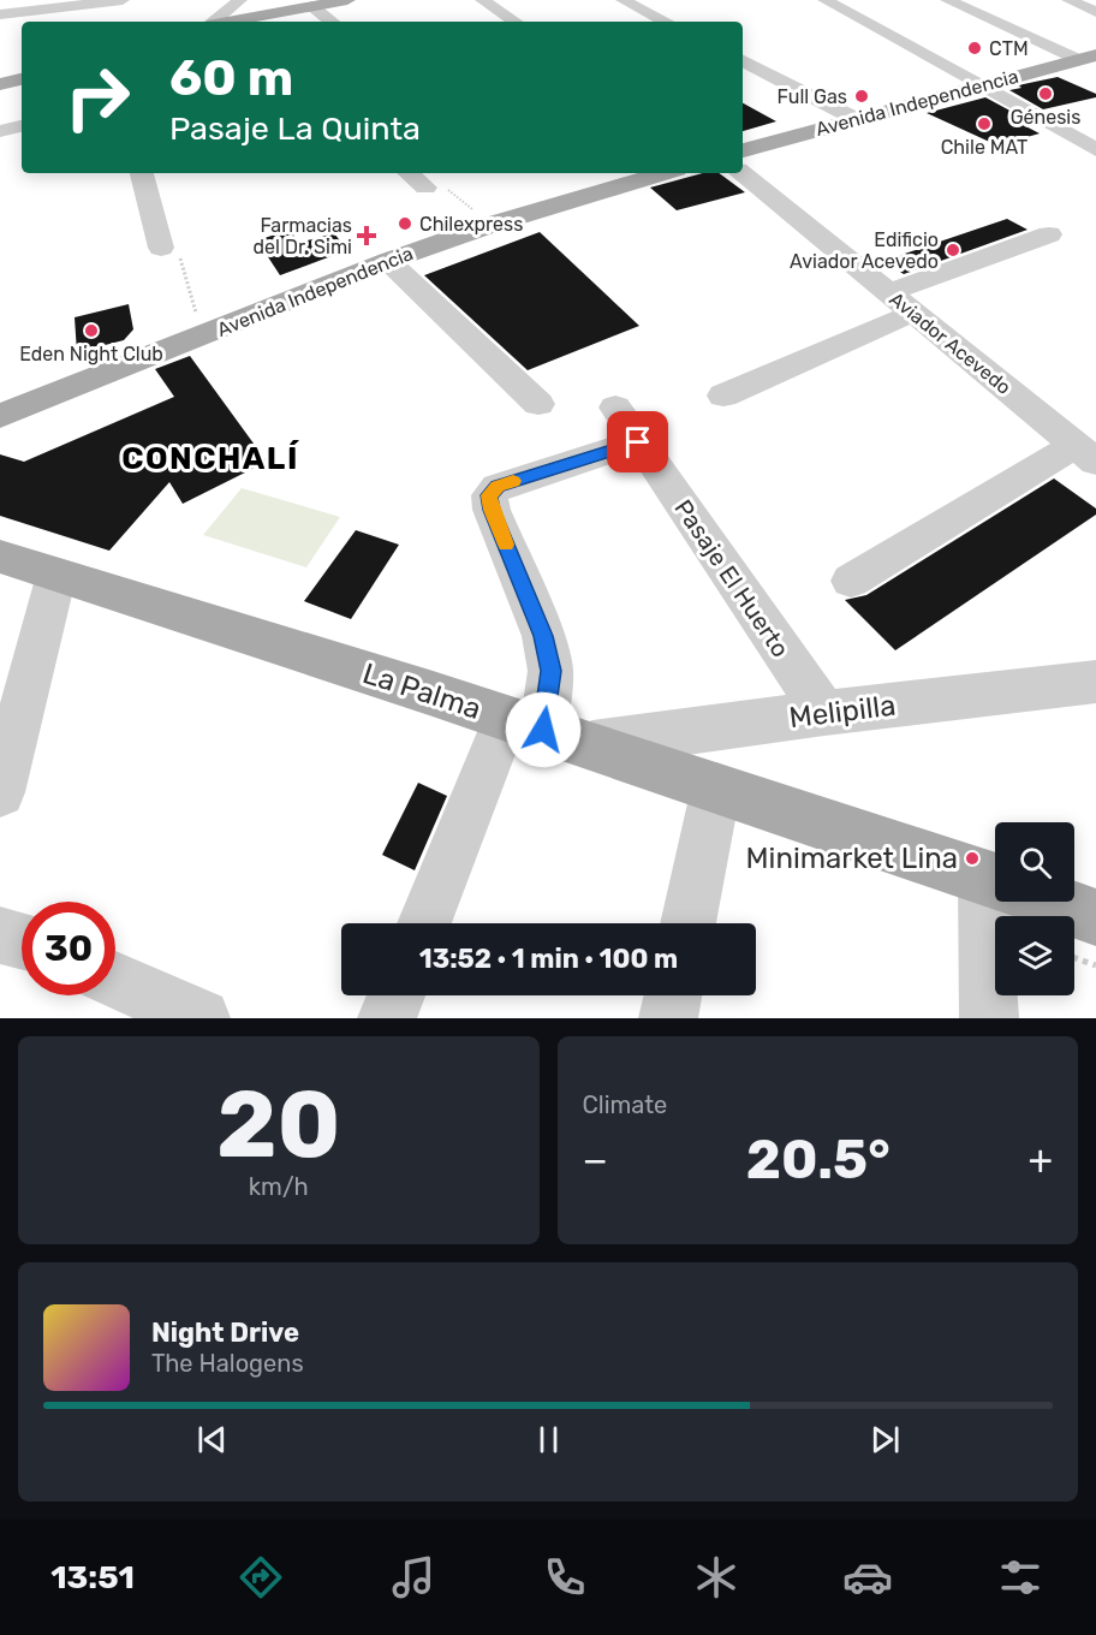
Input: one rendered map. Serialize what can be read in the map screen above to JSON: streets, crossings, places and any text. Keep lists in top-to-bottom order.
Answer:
{
  "streets": {
    "main road": ["Avenida Independencia", "La Palma"],
    "street": ["Aviador Acevedo", "Pasaje El Huerto", "Melipilla"]
  },
  "crossings": [
    ["Pasaje El Huerto", "Melipilla"],
    ["La Palma", "Melipilla"]
  ],
  "districts": ["CONCHALÍ"],
  "places": {
    "other": [
      "CTM",
      "Génesis",
      "Full Gas",
      "Chile MAT",
      "Chilexpress",
      "Edificio Aviador Acevedo",
      "Eden Night Club",
      "Minimarket Lina"
    ],
    "health": ["Farmacias del Dr. Simi"]
  },
  "page": {
    "turn": ["60 m", "Pasaje La Quinta"],
    "limit": "30",
    "trip": "13:52 · 1 min · 100 m",
    "tile": [
      ["20", "km/h"],
      "Climate"
    ],
    "heat": ["−", "20.5°", "+"],
    "song": ["Night Drive", "The Halogens"],
    "tabs": "13:51"
  }
}
